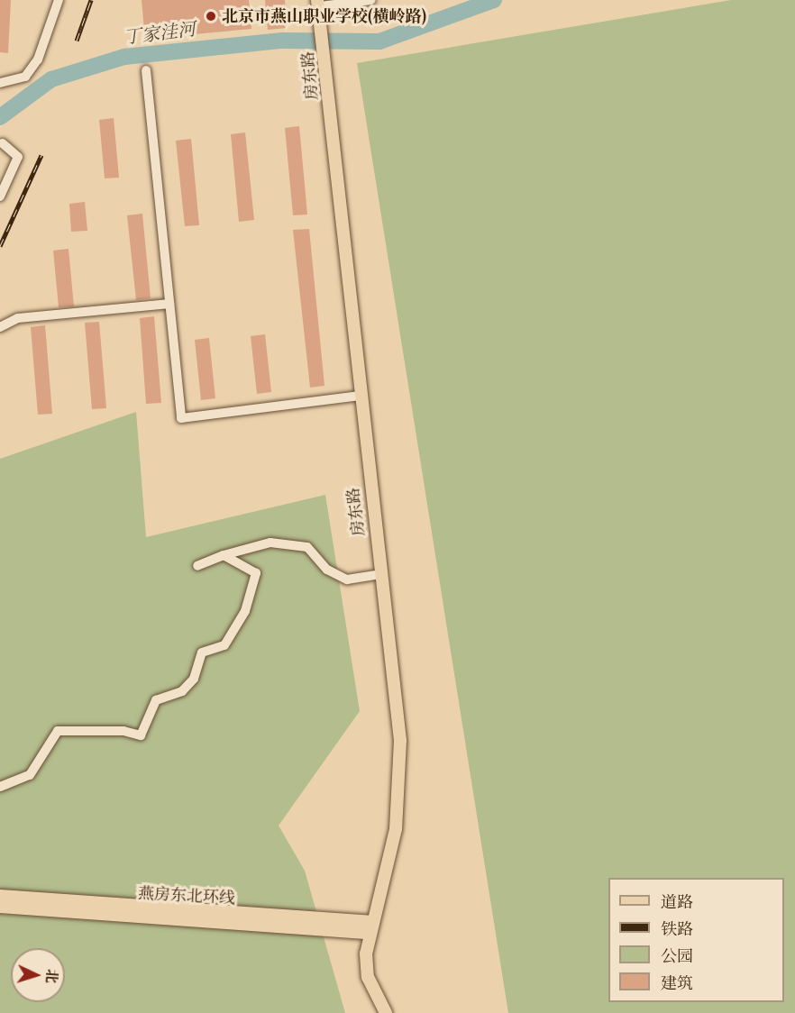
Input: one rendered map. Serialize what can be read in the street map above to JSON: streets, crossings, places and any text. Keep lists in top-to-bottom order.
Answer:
{
  "streets": {
    "main road": ["房东路", "燕房东北环线"]
  },
  "crossings": [
    ["房东路", "燕房东北环线"]
  ],
  "water": ["丁家洼河"],
  "places": ["北京市燕山职业学校(横岭路)"],
  "legend": [
    "道路",
    "铁路",
    "公园",
    "建筑"
  ],
  "north": "right"
}
